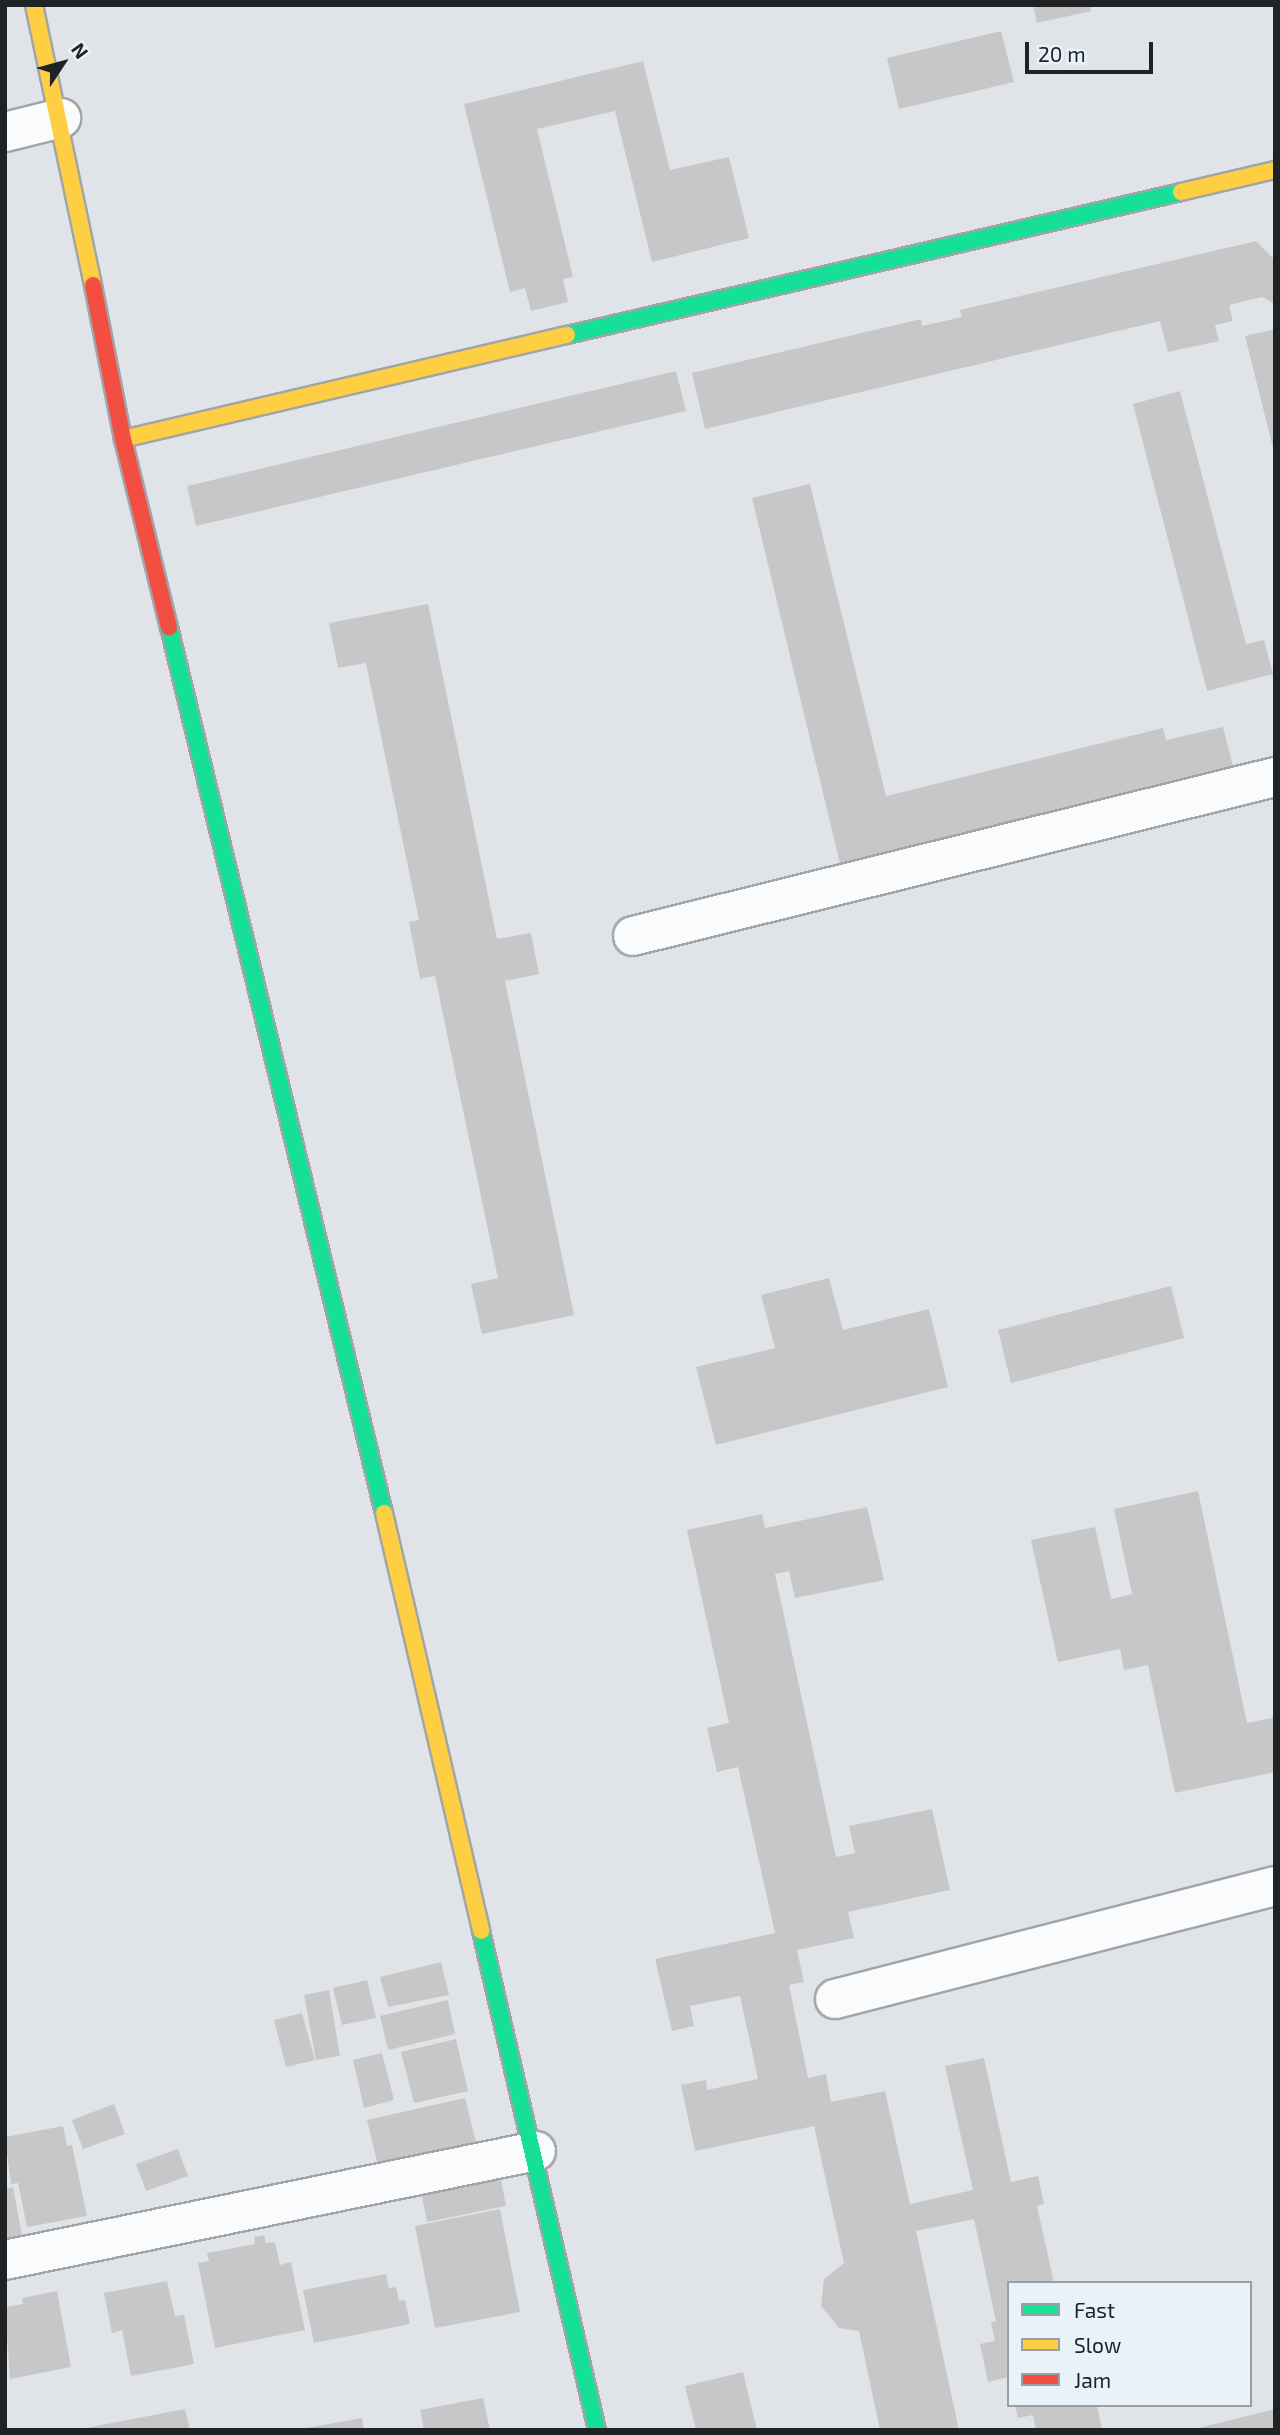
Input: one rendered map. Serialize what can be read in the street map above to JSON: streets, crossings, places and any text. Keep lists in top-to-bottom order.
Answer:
{
  "legend": ["Fast", "Slow", "Jam"],
  "scale_bar": "20 m",
  "north": "top right"
}
